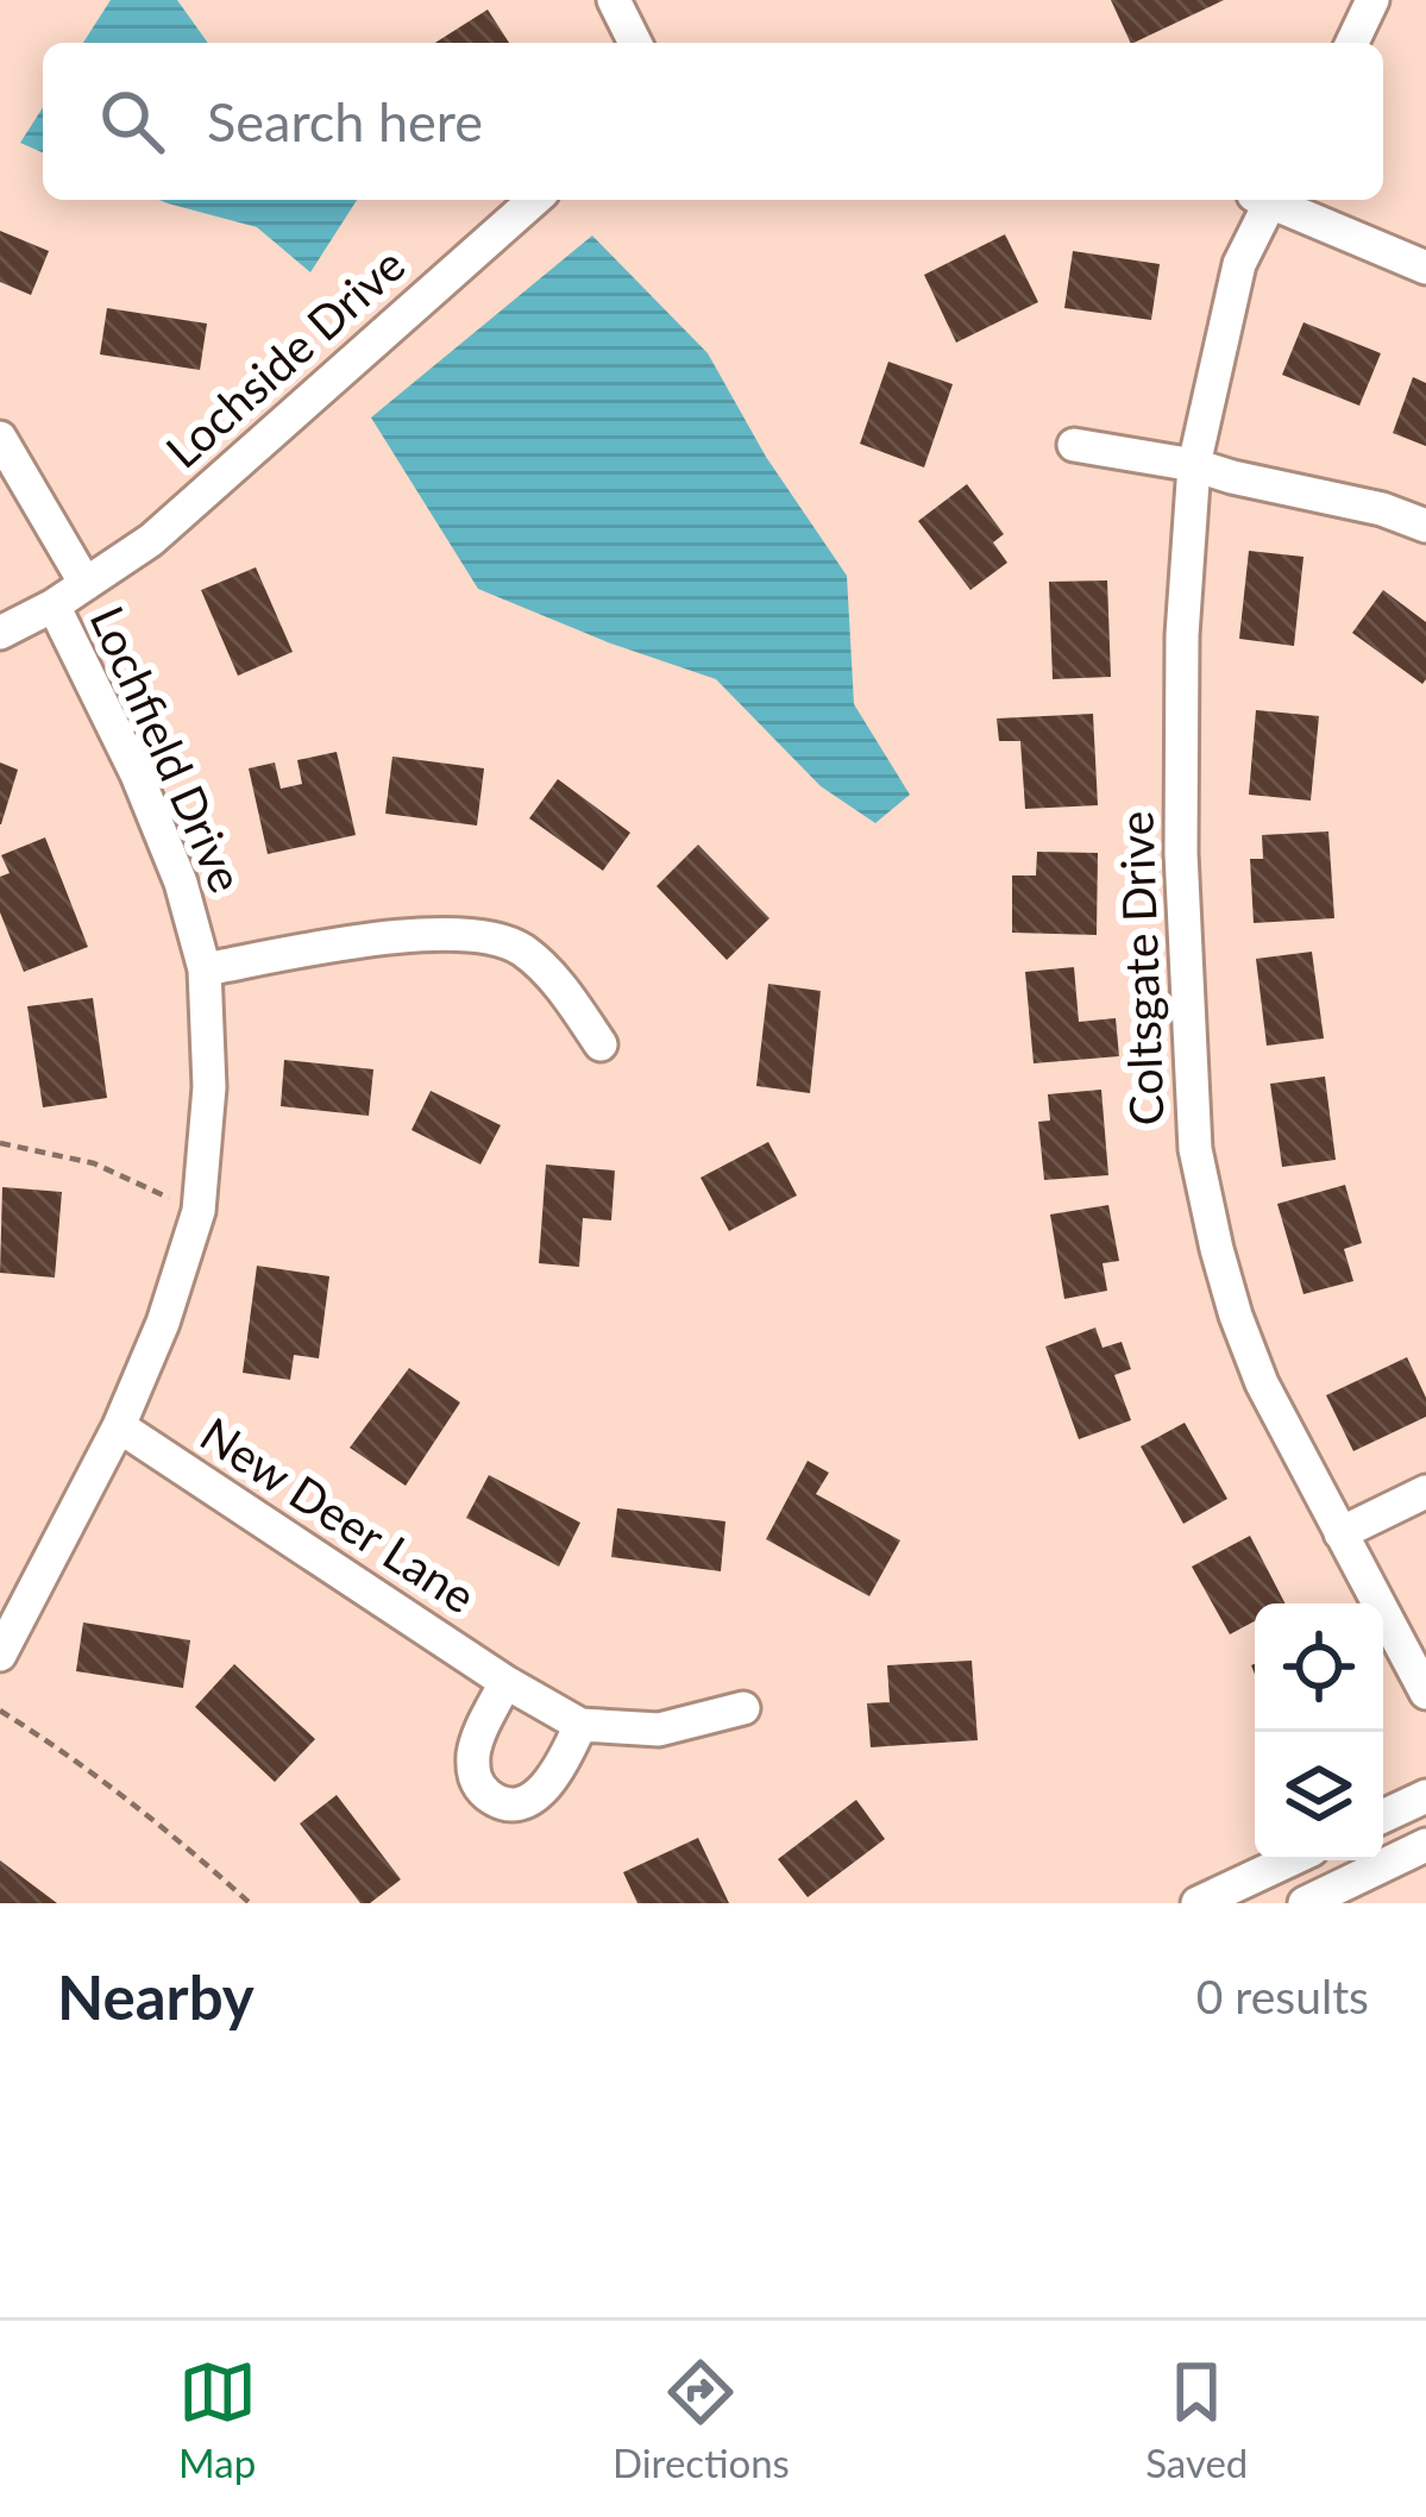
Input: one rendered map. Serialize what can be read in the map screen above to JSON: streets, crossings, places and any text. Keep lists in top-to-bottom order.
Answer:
{
  "streets": {
    "street": [
      "Lochside Drive",
      "Lochfield Drive",
      "Coltsgate Drive",
      "New Deer Lane"
    ]
  },
  "crossings": [
    ["Lochside Drive", "Lochfield Drive"],
    ["Lochfield Drive", "New Deer Lane"]
  ],
  "page": {
    "search": "Search here",
    "heading": ["Nearby", "0 results"],
    "nav": ["Map", "Directions", "Saved"]
  }
}
